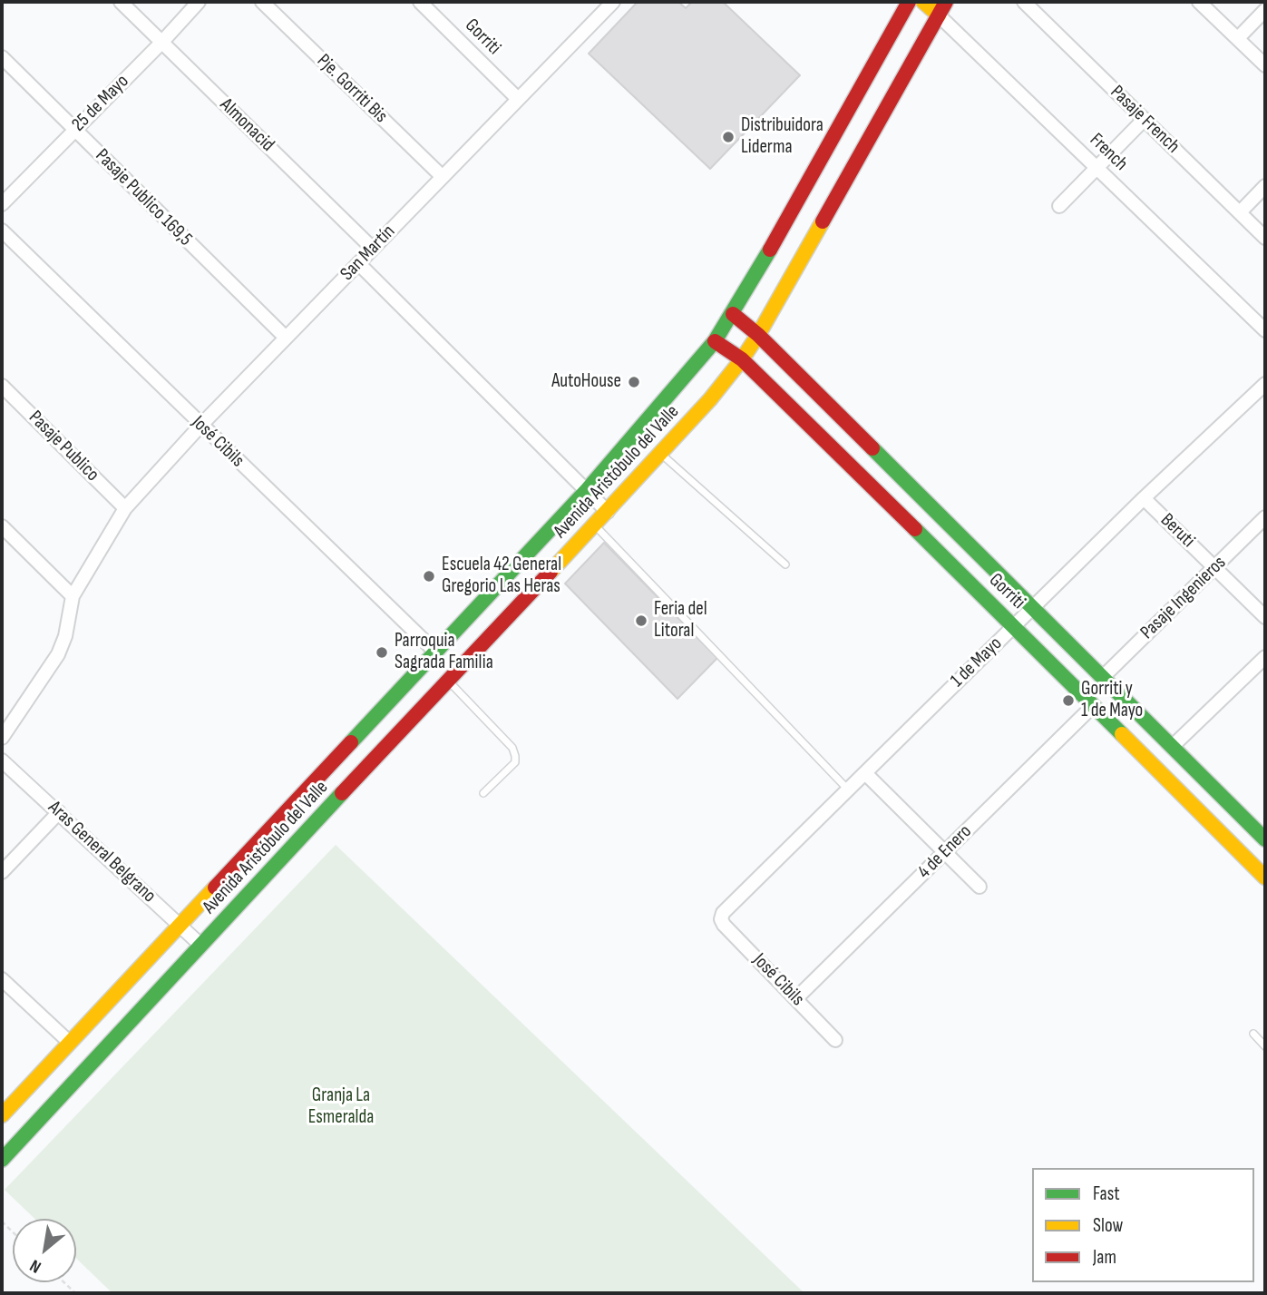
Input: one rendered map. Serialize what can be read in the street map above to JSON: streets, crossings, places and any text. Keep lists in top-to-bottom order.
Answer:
{
  "streets": {
    "main road": ["Gorriti", "French", "Avenida Aristóbulo del Valle"],
    "street": [
      "Pje. Gorriti Bis",
      "25 de Mayo",
      "Pasaje French",
      "Almonacid",
      "Pasaje Publico 169,5",
      "San Martín",
      "José Cibils",
      "Pasaje Publico",
      "Beruti",
      "Pasaje Ingenieros",
      "1 de Mayo",
      "Aras General Belgrano",
      "4 de Enero"
    ]
  },
  "crossings": [
    ["Gorriti", "San Martín"],
    ["Gorriti", "Avenida Aristóbulo del Valle"],
    ["Gorriti", "Pasaje Ingenieros"],
    ["Gorriti", "1 de Mayo"],
    ["Gorriti", "4 de Enero"],
    ["Pje. Gorriti Bis", "San Martín"],
    ["25 de Mayo", "Almonacid"],
    ["25 de Mayo", "Pasaje Publico 169,5"],
    ["Almonacid", "San Martín"],
    ["French", "Avenida Aristóbulo del Valle"],
    ["Pasaje Publico 169,5", "San Martín"],
    ["San Martín", "José Cibils"],
    ["San Martín", "Pasaje Publico"],
    ["José Cibils", "Avenida Aristóbulo del Valle"],
    ["José Cibils", "1 de Mayo"],
    ["José Cibils", "4 de Enero"],
    ["Avenida Aristóbulo del Valle", "Aras General Belgrano"],
    ["Beruti", "Pasaje Ingenieros"],
    ["Beruti", "1 de Mayo"]
  ],
  "parks": ["Granja La Esmeralda"],
  "places": [
    "Distribuidora Liderma",
    "AutoHouse",
    "Escuela 42 General Gregorio Las Heras",
    "Feria del Litoral",
    "Parroquia Sagrada Familia",
    "Gorriti y 1 de Mayo"
  ],
  "legend": ["Fast", "Slow", "Jam"],
  "north": "bottom left"
}
